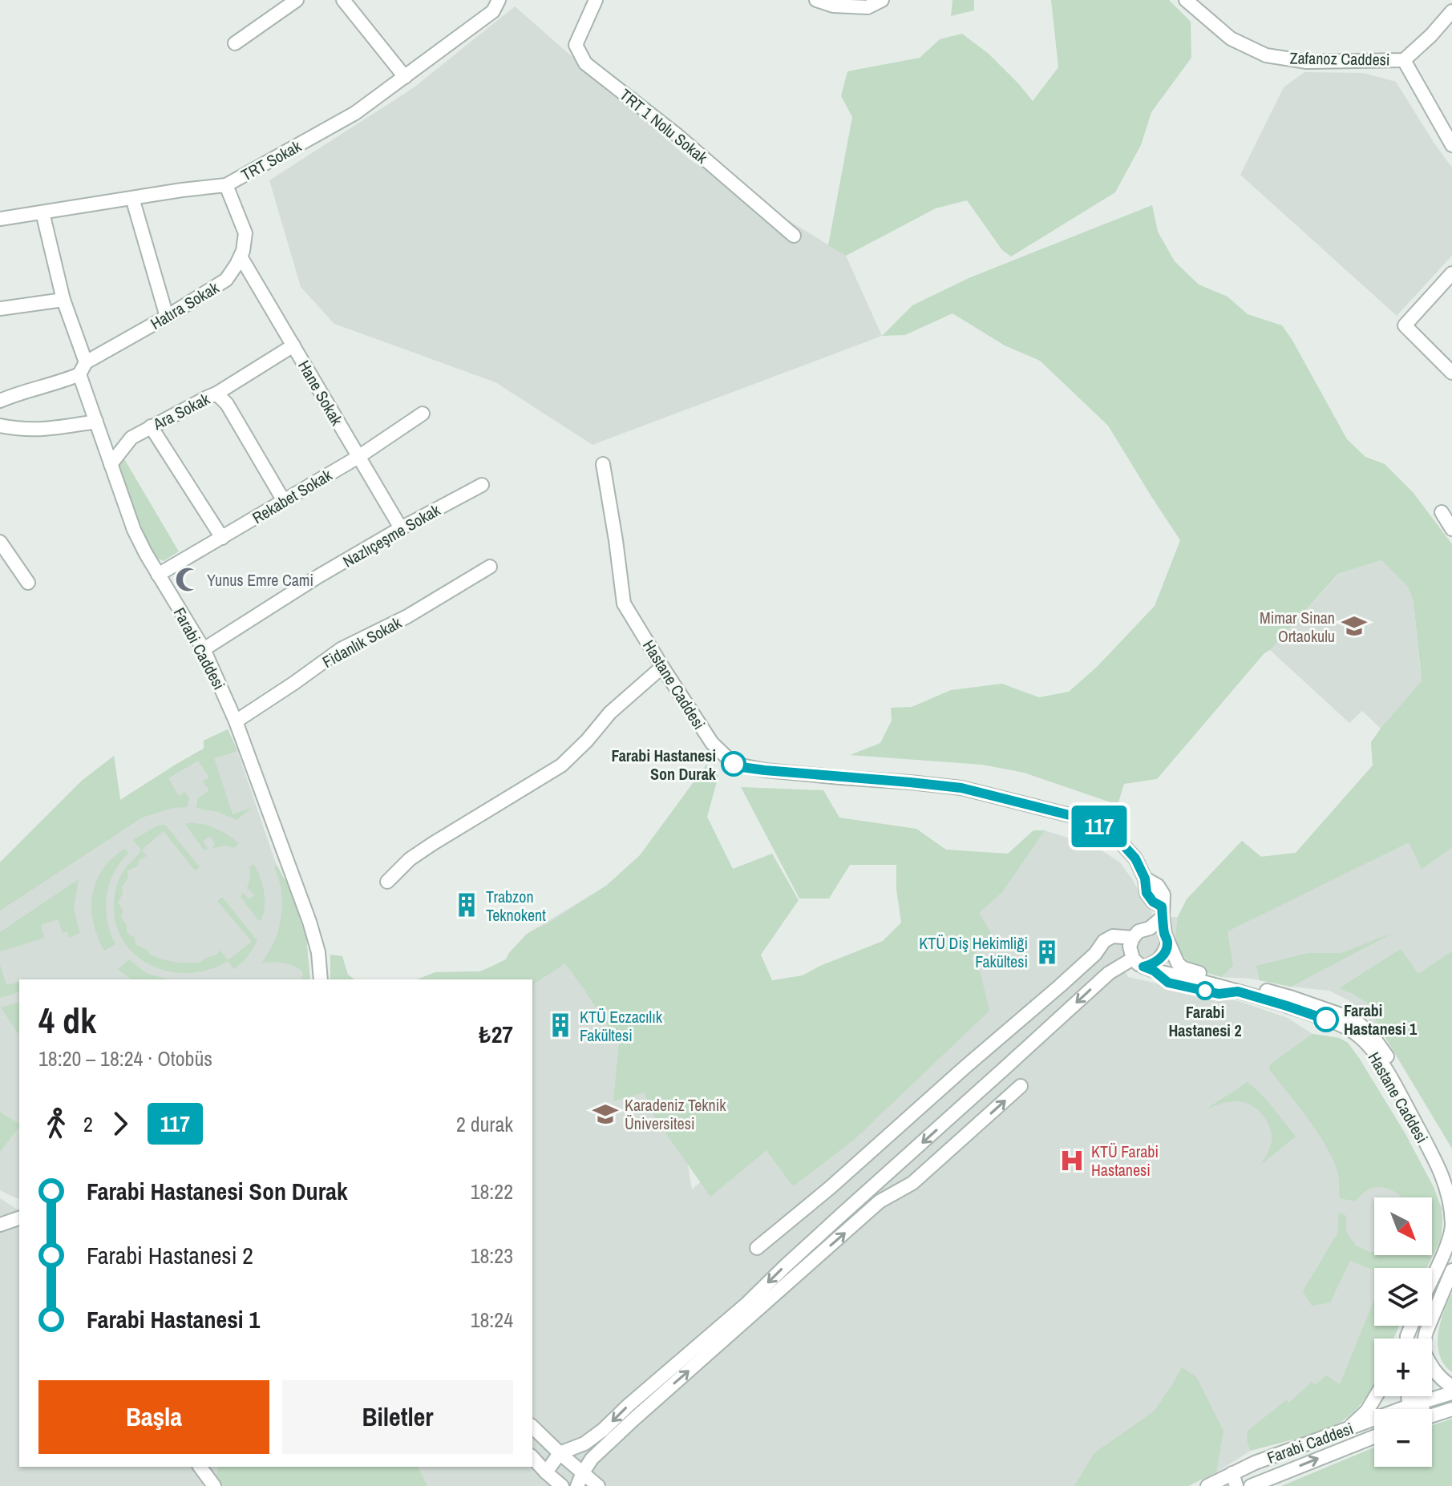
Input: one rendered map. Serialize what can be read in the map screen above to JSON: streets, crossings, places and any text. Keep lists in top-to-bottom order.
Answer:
{
  "streets": {
    "street": [
      "Zafanoz Caddesi",
      "TRT 1 Nolu Sokak",
      "TRT Sokak",
      "Hatıra Sokak",
      "Hane Sokak",
      "Ara Sokak",
      "Rekabet Sokak",
      "Nazlıçeşme Sokak",
      "Fidanlık Sokak",
      "Farabi Caddesi",
      "Hastane Caddesi"
    ]
  },
  "crossings": [
    ["Hatıra Sokak", "Hane Sokak"],
    ["Hane Sokak", "Rekabet Sokak"],
    ["Hane Sokak", "Nazlıçeşme Sokak"],
    ["Ara Sokak", "Rekabet Sokak"],
    ["Ara Sokak", "Farabi Caddesi"],
    ["Rekabet Sokak", "Farabi Caddesi"],
    ["Nazlıçeşme Sokak", "Farabi Caddesi"],
    ["Fidanlık Sokak", "Farabi Caddesi"]
  ],
  "places": {
    "mosque": ["Yunus Emre Cami"],
    "school or university": ["Mimar Sinan Ortaokulu", "Karadeniz Teknik Üniversitesi"],
    "other": ["Farabi Hastanesi Son Durak", "Farabi Hastanesi 2", "Farabi Hastanesi 1"],
    "building": ["Trabzon Teknokent", "KTÜ Diş Hekimliği Fakültesi", "KTÜ Eczacılık Fakültesi"],
    "hospital": ["KTÜ Farabi Hastanesi"]
  },
  "lines": ["bus line 117"],
  "north": "bottom right",
  "page": {
    "on_map": "117",
    "heading": ["4 dk", "18:20 – 18:24 · Otobüs", "₺27"],
    "legs": ["2", "117", "2 durak"],
    "list": [
      {
        "name": "Farabi Hastanesi Son Durak",
        "value": "18:22"
      },
      {
        "name": "Farabi Hastanesi 2",
        "value": "18:23"
      },
      {
        "name": "Farabi Hastanesi 1",
        "value": "18:24"
      }
    ],
    "map_buttons": ["+", "−"],
    "buttons": ["Başla", "Biletler"]
  }
}
